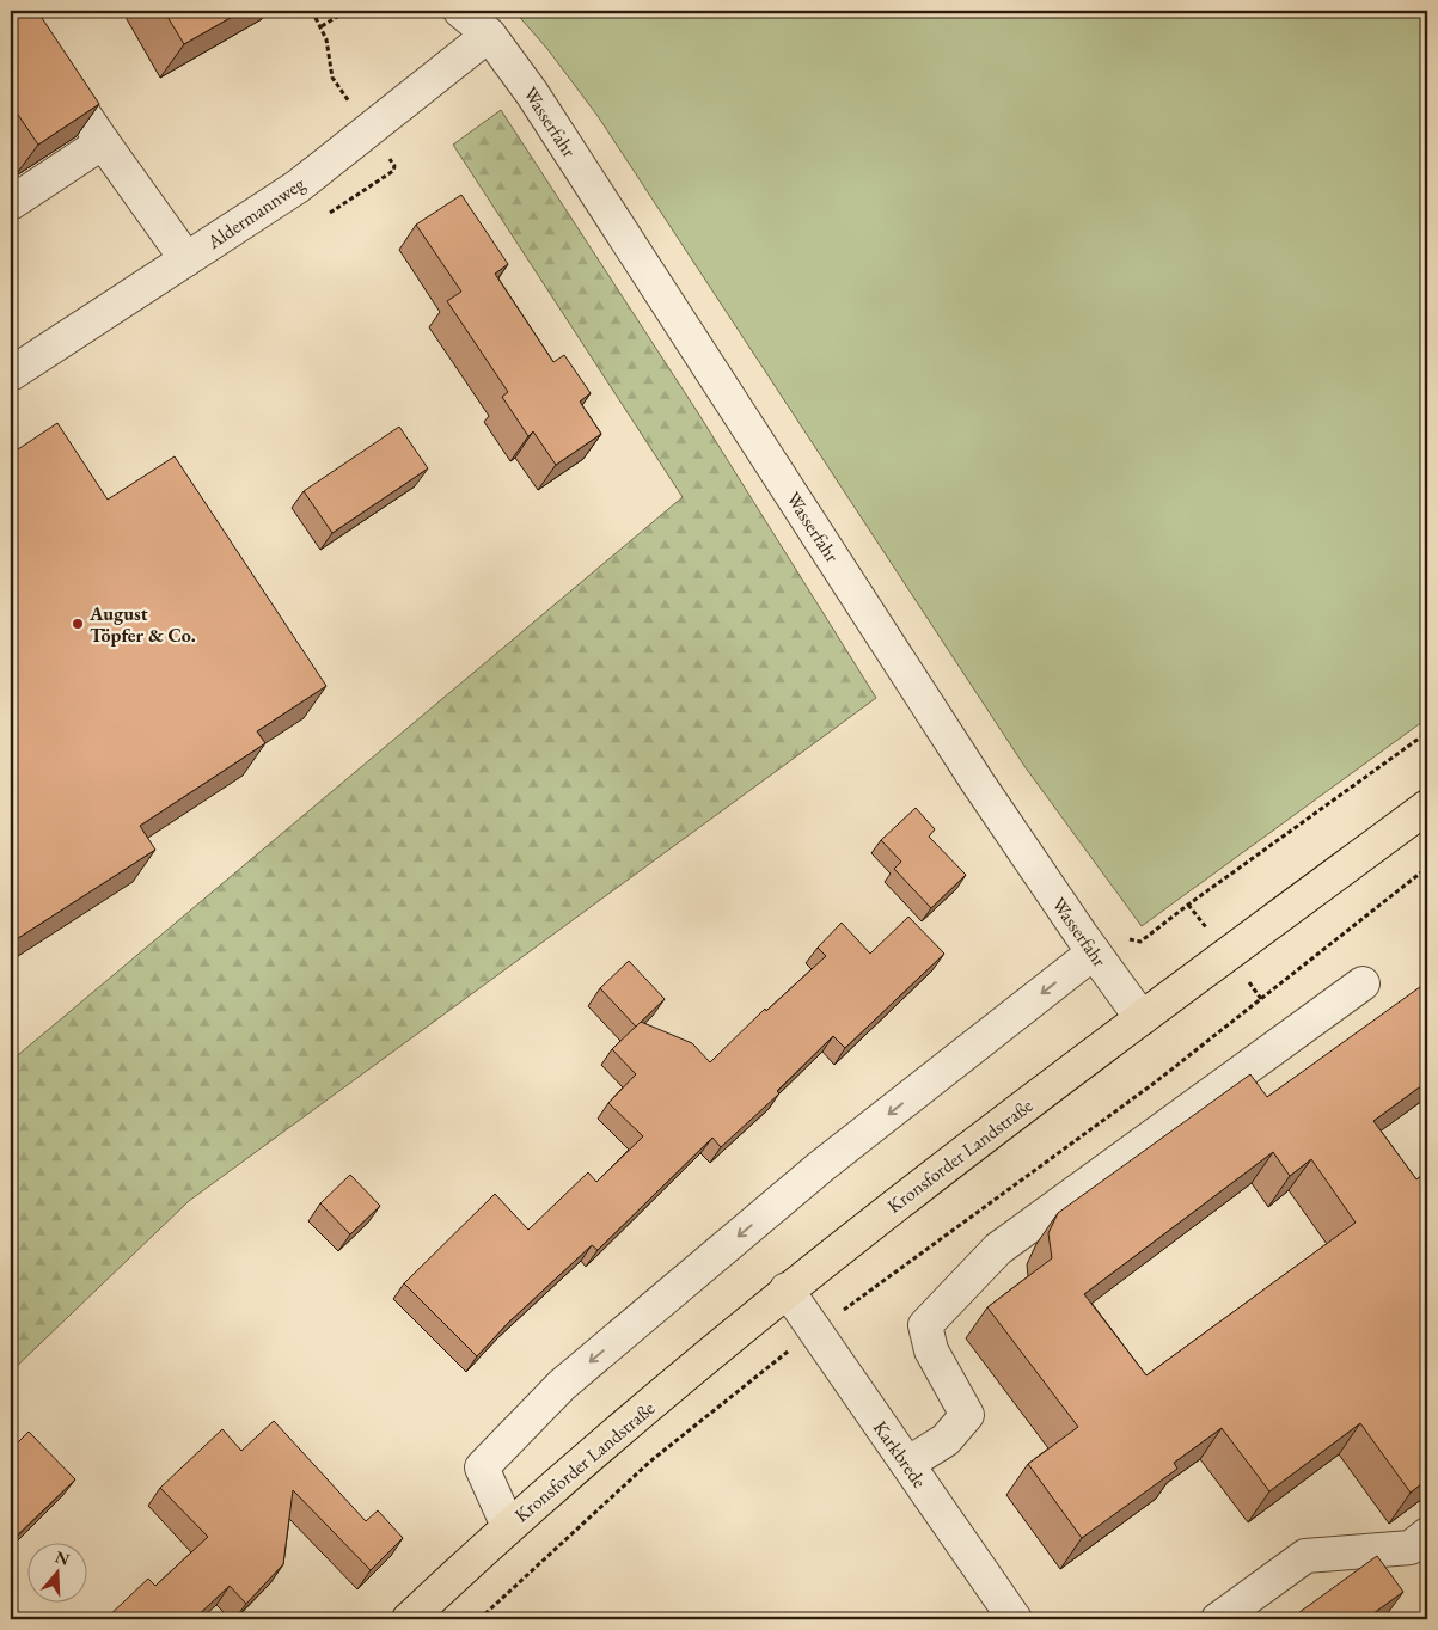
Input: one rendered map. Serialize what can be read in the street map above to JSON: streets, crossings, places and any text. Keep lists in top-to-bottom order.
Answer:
{
  "streets": {
    "main road": ["Kronsforder Landstraße"],
    "street": ["Wasserfahr", "Aldermannweg", "Karkbrede"]
  },
  "crossings": [
    ["Wasserfahr", "Aldermannweg"],
    ["Wasserfahr", "Kronsforder Landstraße"],
    ["Kronsforder Landstraße", "Karkbrede"]
  ],
  "places": ["August Töpfer & Co."],
  "north": "top"
}
